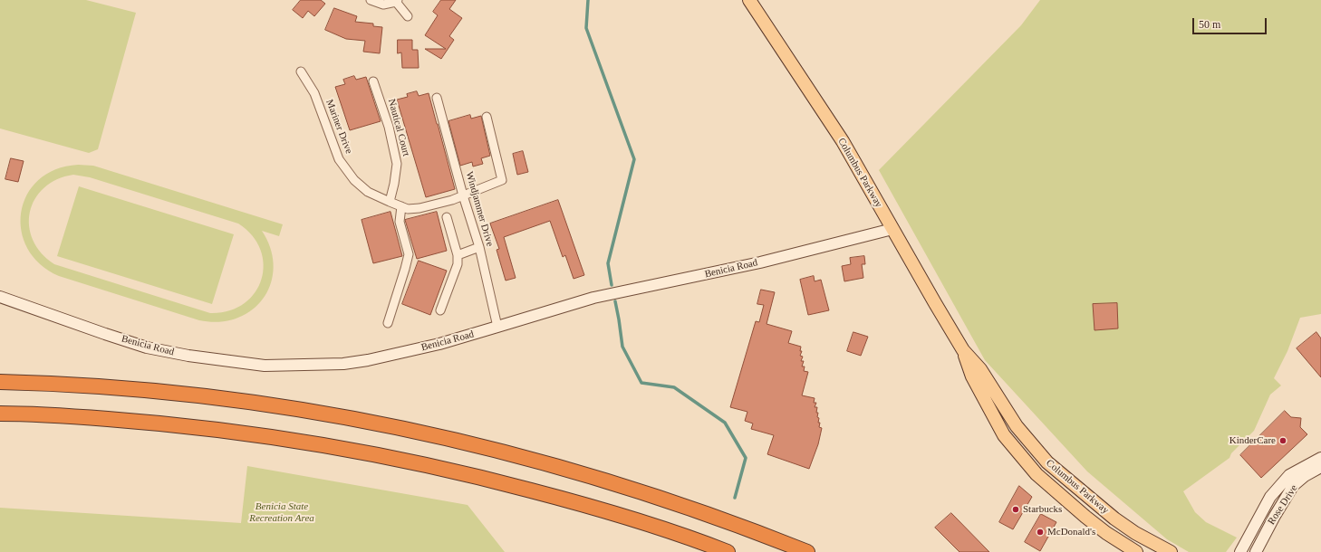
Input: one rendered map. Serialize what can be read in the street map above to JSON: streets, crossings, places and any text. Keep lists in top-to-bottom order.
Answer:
{
  "streets": {
    "main road": ["Columbus Parkway", "Benicia Road", "Rose Drive"],
    "street": ["Mariner Drive", "Nautical Court", "Windjammer Drive"]
  },
  "crossings": [
    ["Mariner Drive", "Nautical Court"],
    ["Mariner Drive", "Windjammer Drive"],
    ["Columbus Parkway", "Benicia Road"],
    ["Windjammer Drive", "Benicia Road"]
  ],
  "parks": ["Benicia State Recreation Area"],
  "places": ["KinderCare", "Starbucks", "McDonald's"],
  "scale_bar": "50 m"
}
